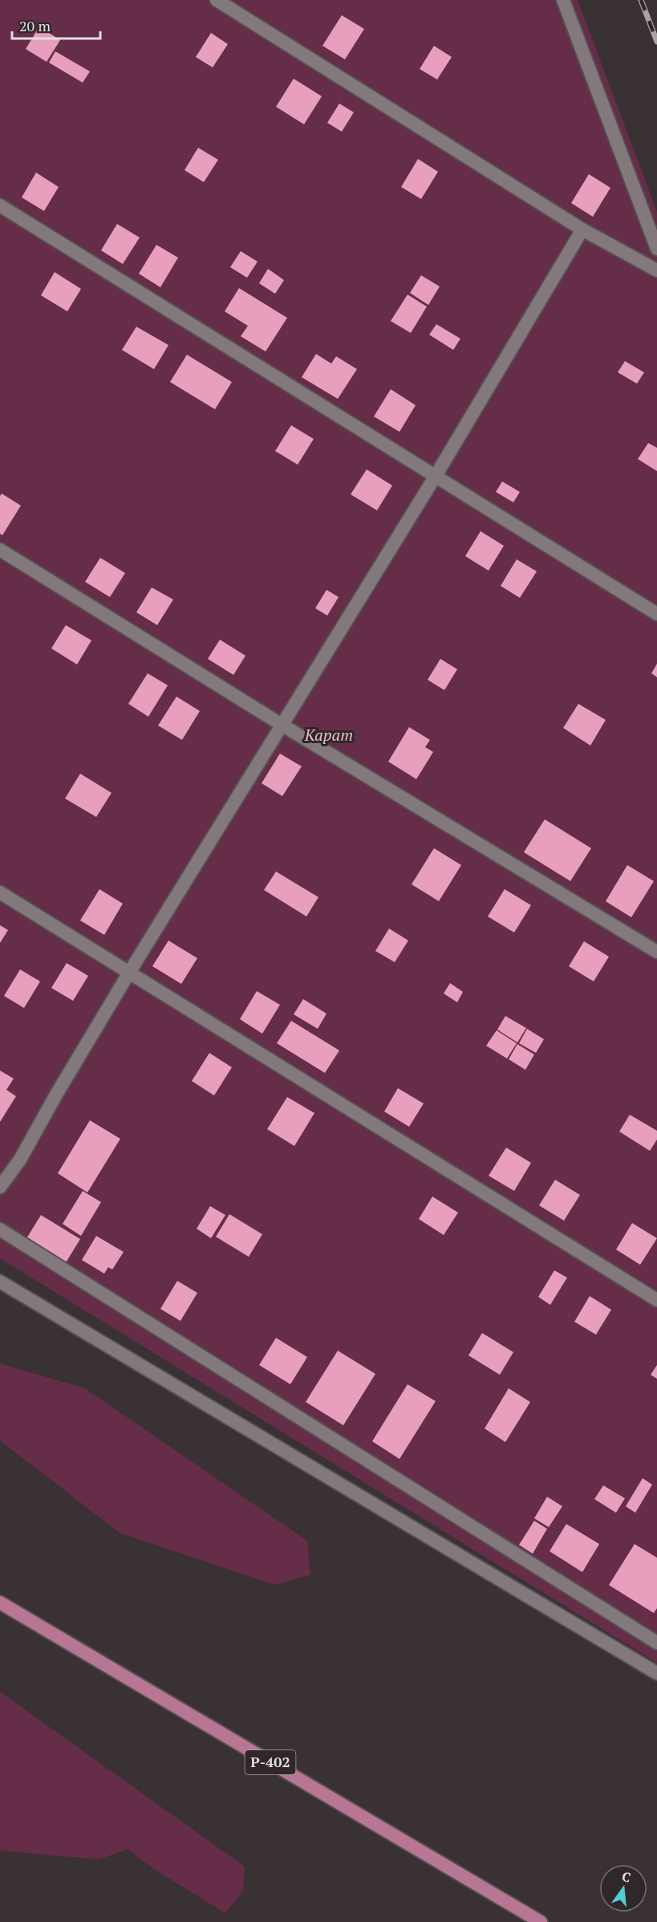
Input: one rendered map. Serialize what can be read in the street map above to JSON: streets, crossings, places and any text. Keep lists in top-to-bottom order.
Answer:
{
  "streets": {
    "main road": ["Р-402"]
  },
  "parks": ["Карат"],
  "scale_bar": "20 m",
  "north": "top"
}
